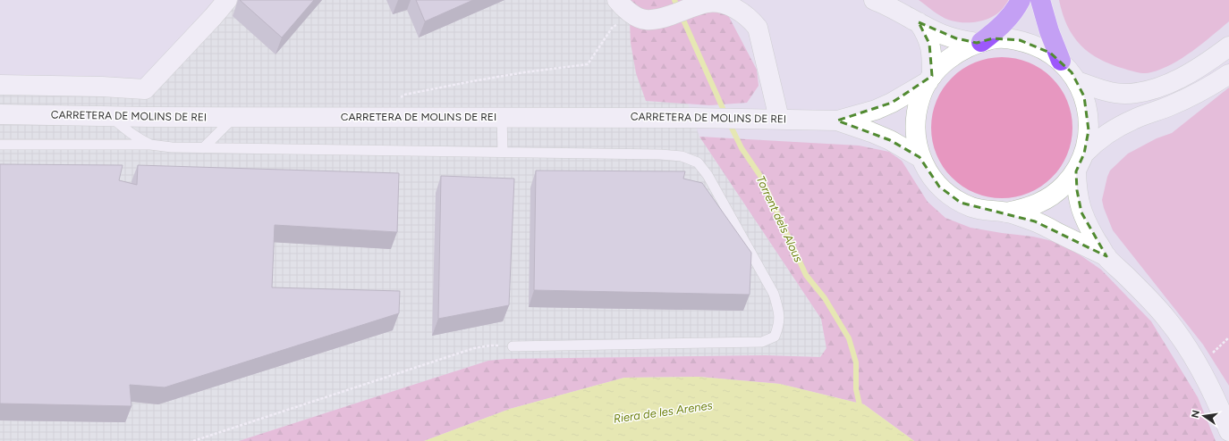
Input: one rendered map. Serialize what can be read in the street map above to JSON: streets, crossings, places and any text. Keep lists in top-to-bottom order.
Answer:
{
  "streets": {
    "main road": ["CARRETERA DE MOLINS DE REI"]
  },
  "water": ["Torrent dels Alous", "Riera de les Arenes"],
  "north": "left"
}
